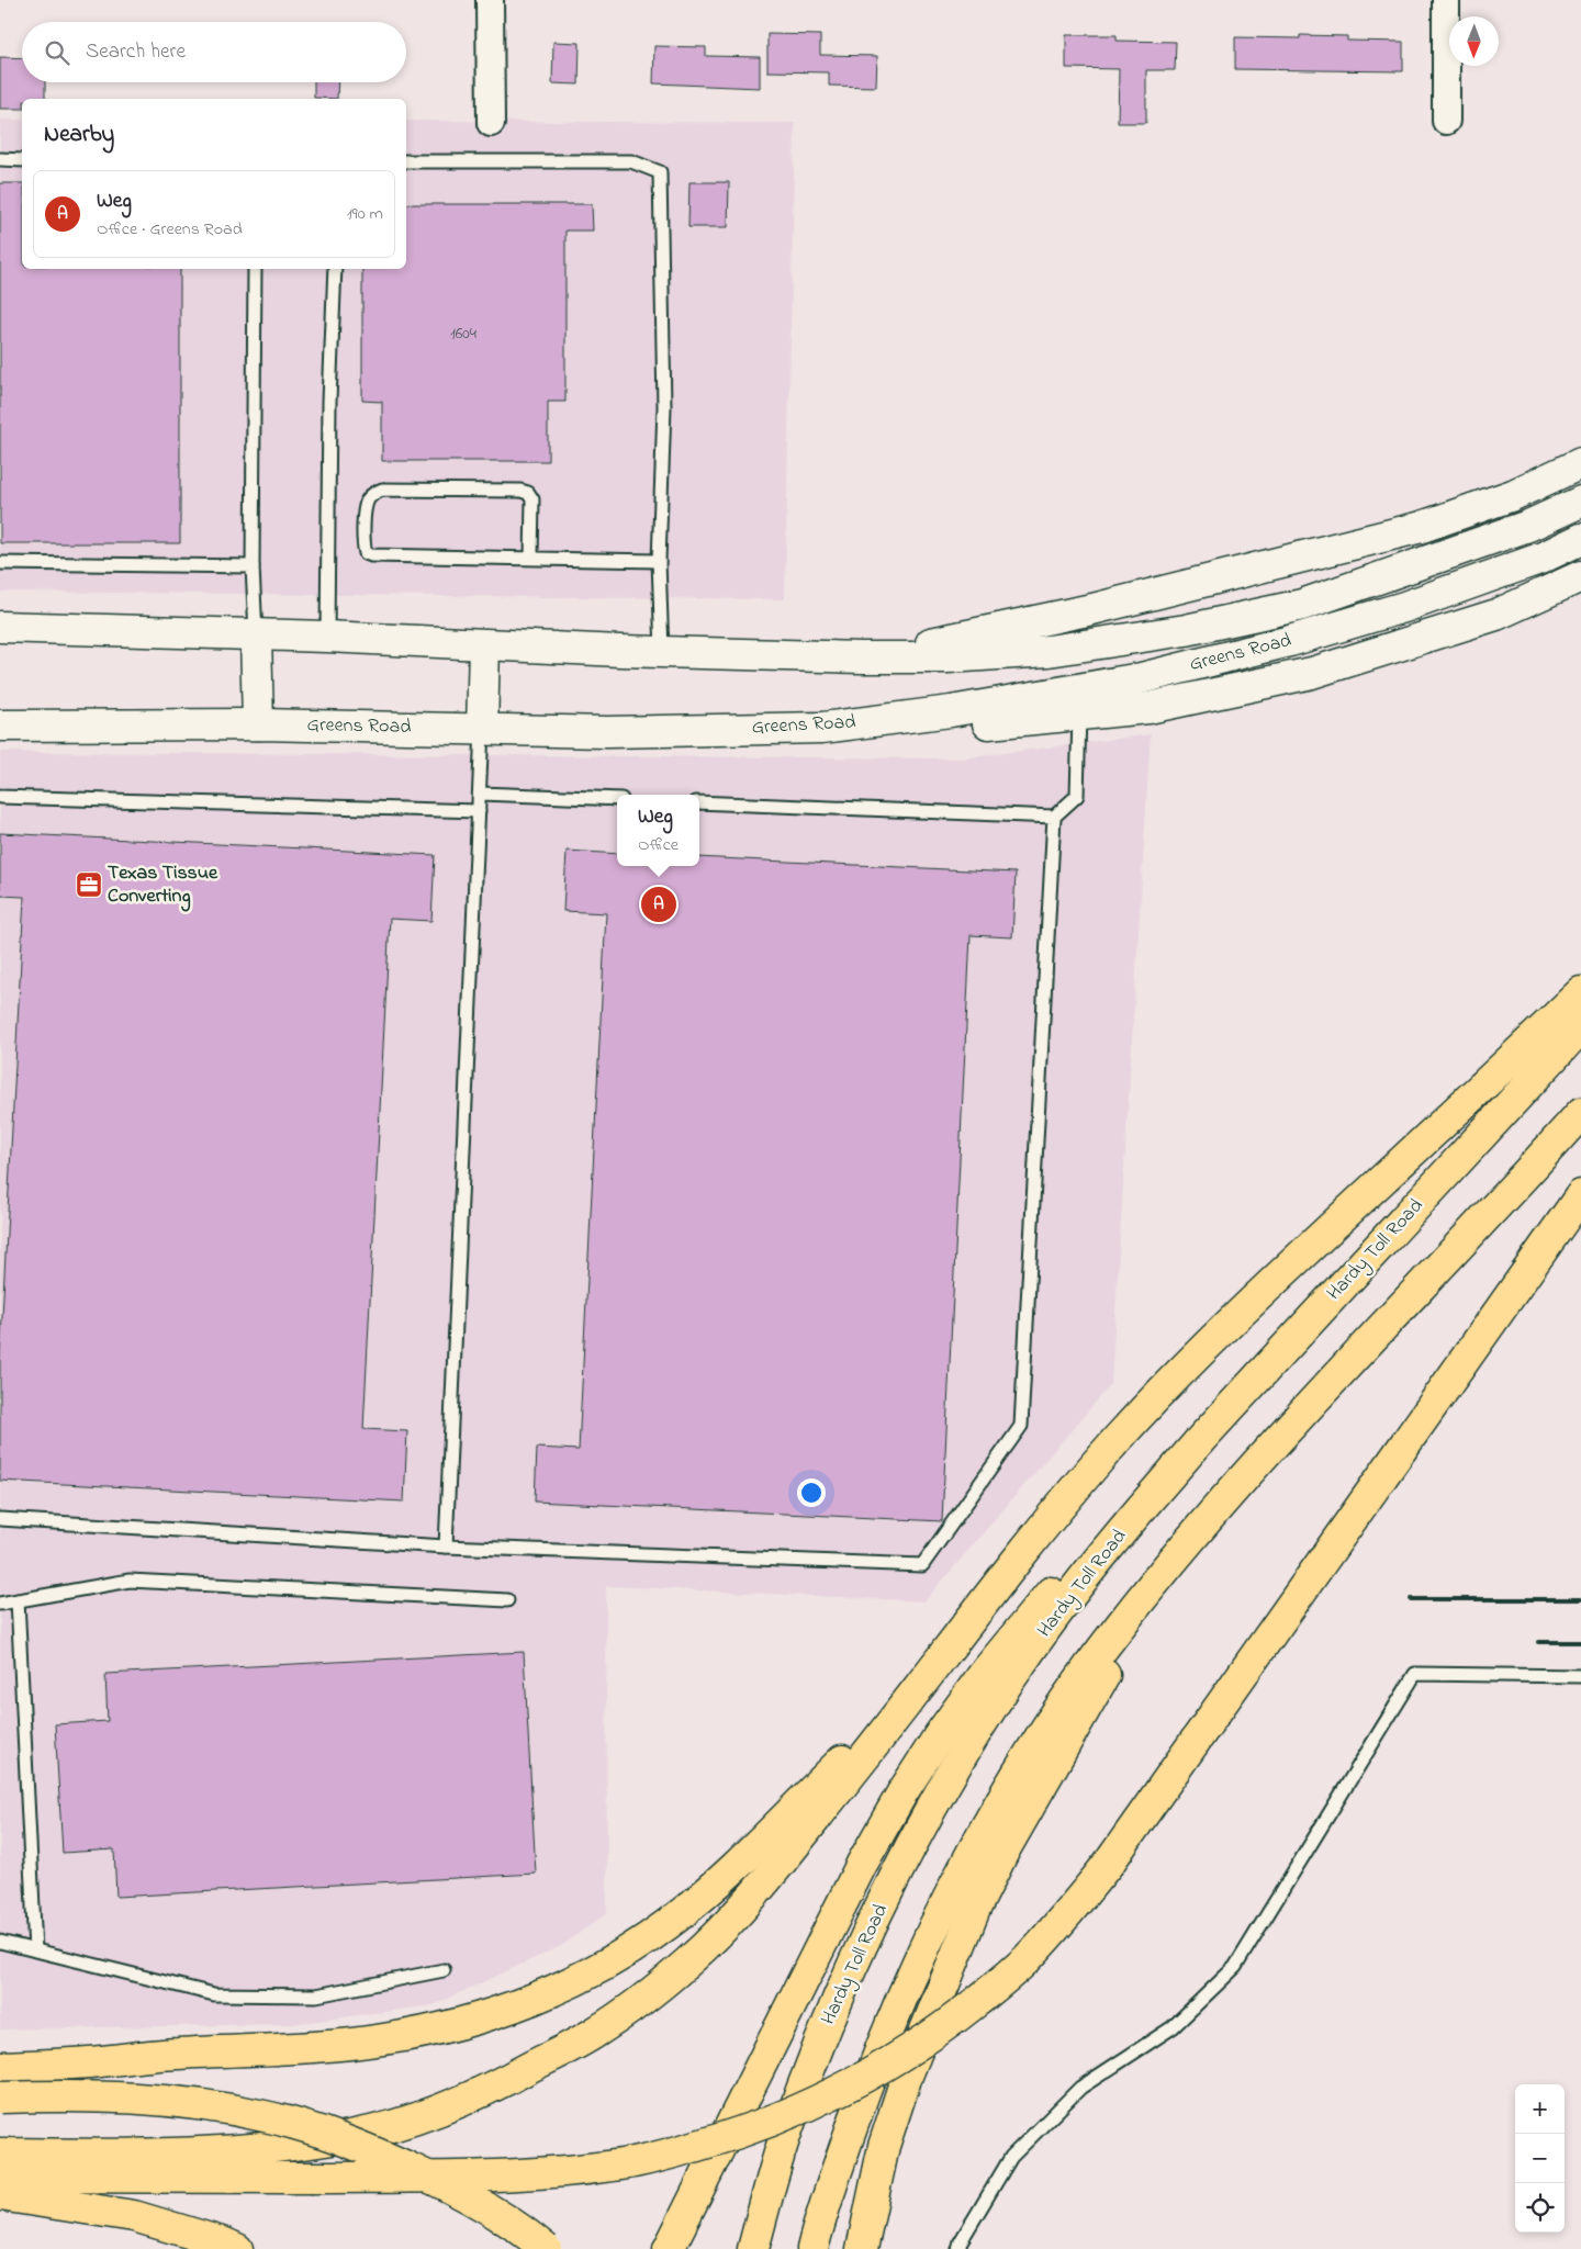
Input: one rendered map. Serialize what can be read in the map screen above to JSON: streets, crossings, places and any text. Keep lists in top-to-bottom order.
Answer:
{
  "streets": {
    "highway": ["Hardy Toll Road"],
    "main road": ["Greens Road"]
  },
  "places": {
    "office": ["Texas Tissue Converting"]
  },
  "house_numbers": ["1604"],
  "north": "bottom",
  "page": {
    "search": "Search here",
    "heading": "Nearby",
    "list": [
      {
        "mark": "A",
        "name": "Weg",
        "note": "Office · Greens Road",
        "value": "190 m"
      }
    ],
    "popup": ["Weg", "Office"],
    "pins": "A",
    "map_buttons": ["+", "−"]
  }
}
